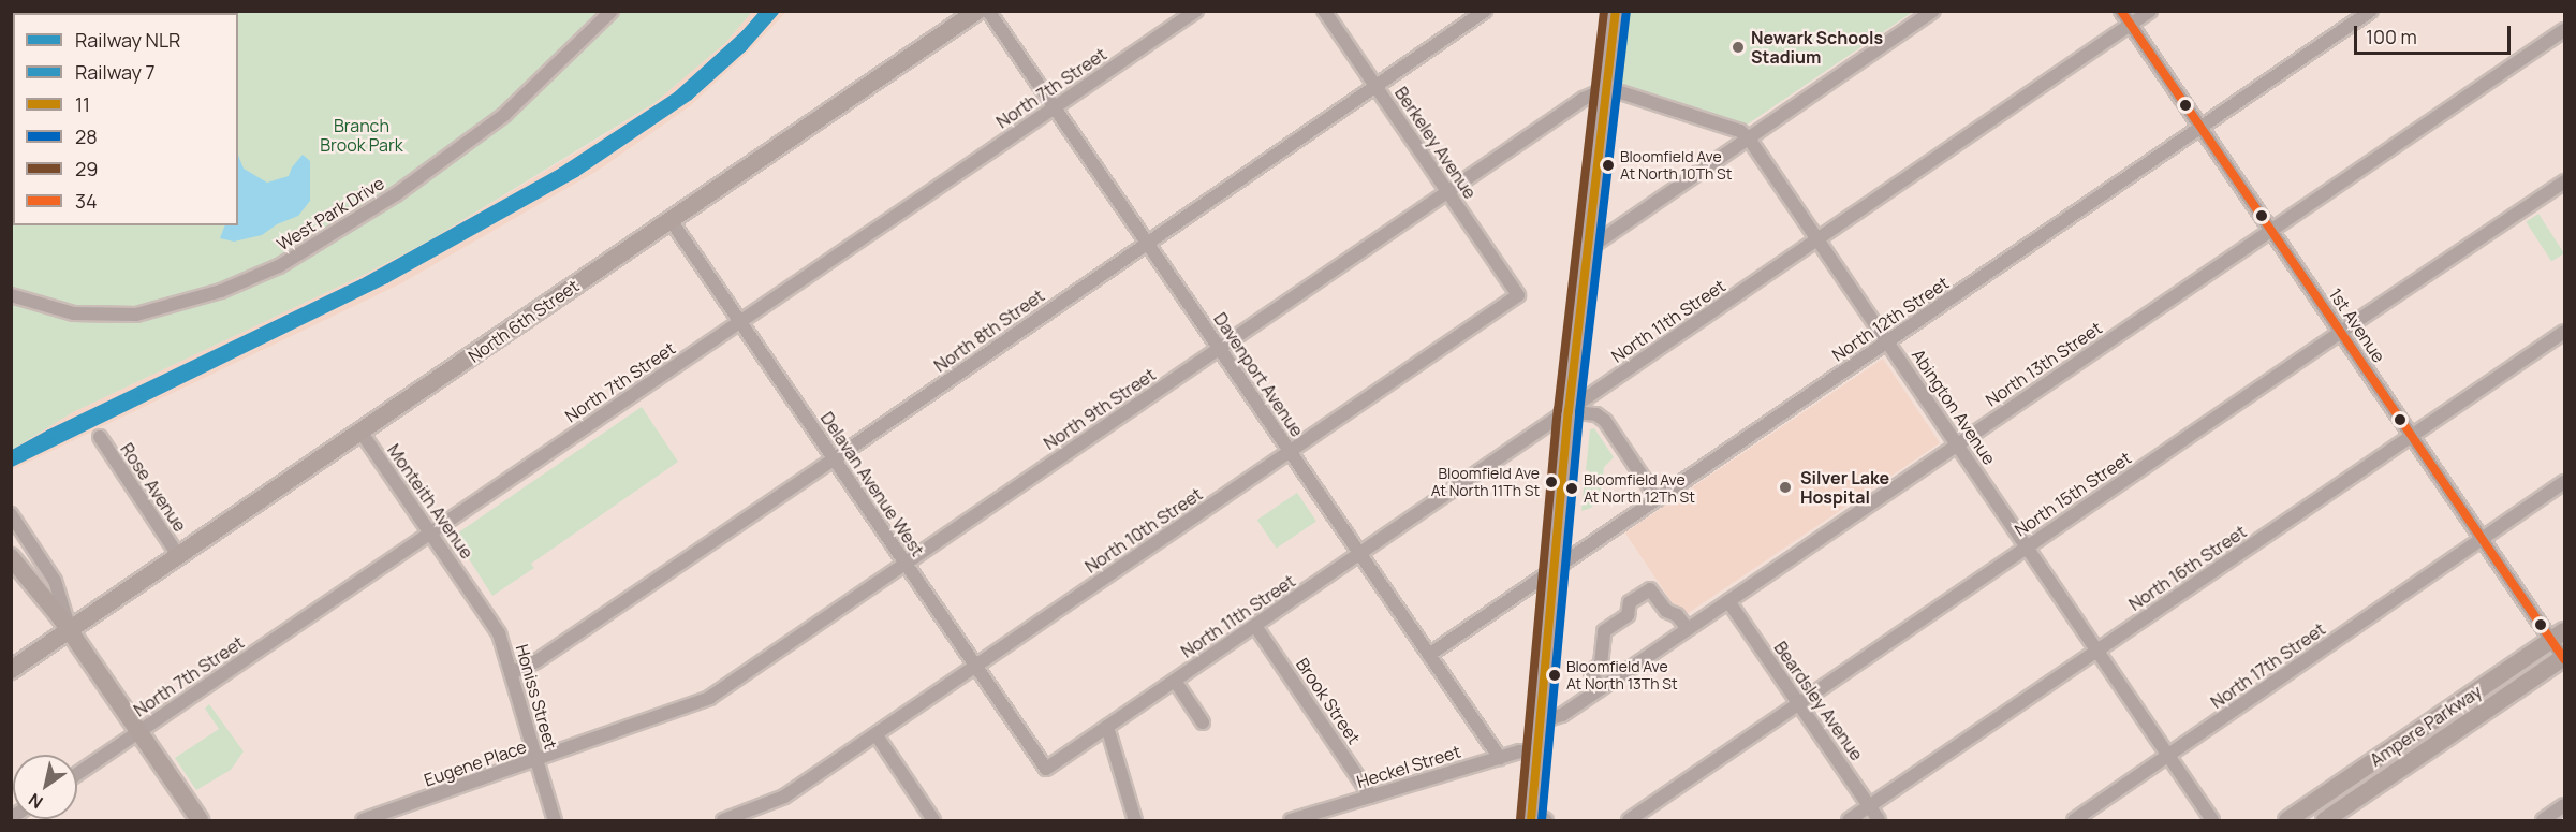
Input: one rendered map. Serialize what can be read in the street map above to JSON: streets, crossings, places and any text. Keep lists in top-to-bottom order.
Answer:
{
  "streets": {
    "street": [
      "North 7th Street",
      "Berkeley Avenue",
      "West Park Drive",
      "North 12th Street",
      "North 6th Street",
      "North 11th Street",
      "1st Avenue",
      "North 8th Street",
      "North 13th Street",
      "Davenport Avenue",
      "Abington Avenue",
      "North 9th Street",
      "Delavan Avenue West",
      "Rose Avenue",
      "North 15th Street",
      "Monteith Avenue",
      "North 10th Street",
      "North 16th Street",
      "North 17th Street",
      "Honiss Street",
      "Brook Street",
      "Beardsley Avenue",
      "Ampere Parkway",
      "Eugene Place",
      "Heckel Street"
    ]
  },
  "crossings": [
    ["North 7th Street", "Davenport Avenue"],
    ["North 7th Street", "Delavan Avenue West"],
    ["North 7th Street", "Monteith Avenue"],
    ["Berkeley Avenue", "North 8th Street"],
    ["Berkeley Avenue", "North 9th Street"],
    ["Berkeley Avenue", "North 10th Street"],
    ["North 12th Street", "1st Avenue"],
    ["North 12th Street", "Davenport Avenue"],
    ["North 12th Street", "Abington Avenue"],
    ["North 6th Street", "Delavan Avenue West"],
    ["North 6th Street", "Rose Avenue"],
    ["North 6th Street", "Monteith Avenue"],
    ["North 11th Street", "1st Avenue"],
    ["North 11th Street", "Davenport Avenue"],
    ["North 11th Street", "Abington Avenue"],
    ["North 11th Street", "Delavan Avenue West"],
    ["North 11th Street", "Brook Street"],
    ["1st Avenue", "North 13th Street"],
    ["1st Avenue", "North 15th Street"],
    ["1st Avenue", "North 16th Street"],
    ["1st Avenue", "North 17th Street"],
    ["1st Avenue", "Ampere Parkway"],
    ["North 8th Street", "Davenport Avenue"],
    ["North 8th Street", "Delavan Avenue West"],
    ["North 8th Street", "Honiss Street"],
    ["North 13th Street", "Abington Avenue"],
    ["North 13th Street", "Beardsley Avenue"],
    ["Davenport Avenue", "North 9th Street"],
    ["Davenport Avenue", "North 10th Street"],
    ["Davenport Avenue", "Heckel Street"],
    ["Abington Avenue", "North 9th Street"],
    ["Abington Avenue", "North 15th Street"],
    ["Abington Avenue", "North 16th Street"],
    ["Abington Avenue", "North 17th Street"],
    ["North 9th Street", "Delavan Avenue West"],
    ["North 9th Street", "Eugene Place"],
    ["Delavan Avenue West", "North 10th Street"],
    ["North 15th Street", "Beardsley Avenue"],
    ["Monteith Avenue", "Honiss Street"],
    ["North 16th Street", "Beardsley Avenue"],
    ["Honiss Street", "Eugene Place"],
    ["Brook Street", "Heckel Street"]
  ],
  "parks": ["Branch Brook Park"],
  "places": [
    "Newark Schools Stadium",
    "Bloomfield Ave At North 10Th St",
    "Bloomfield Ave At North 11Th St",
    "Silver Lake Hospital",
    "Bloomfield Ave At North 12Th St",
    "Bloomfield Ave At North 13Th St"
  ],
  "lines": [
    "rail line NLR",
    "rail line 7",
    "transit line 11",
    "transit line 29",
    "transit line 34",
    "transit line 28"
  ],
  "legend": [
    "Railway NLR",
    "Railway 7",
    "11",
    "28",
    "29",
    "34"
  ],
  "scale_bar": "100 m",
  "north": "bottom left"
}
